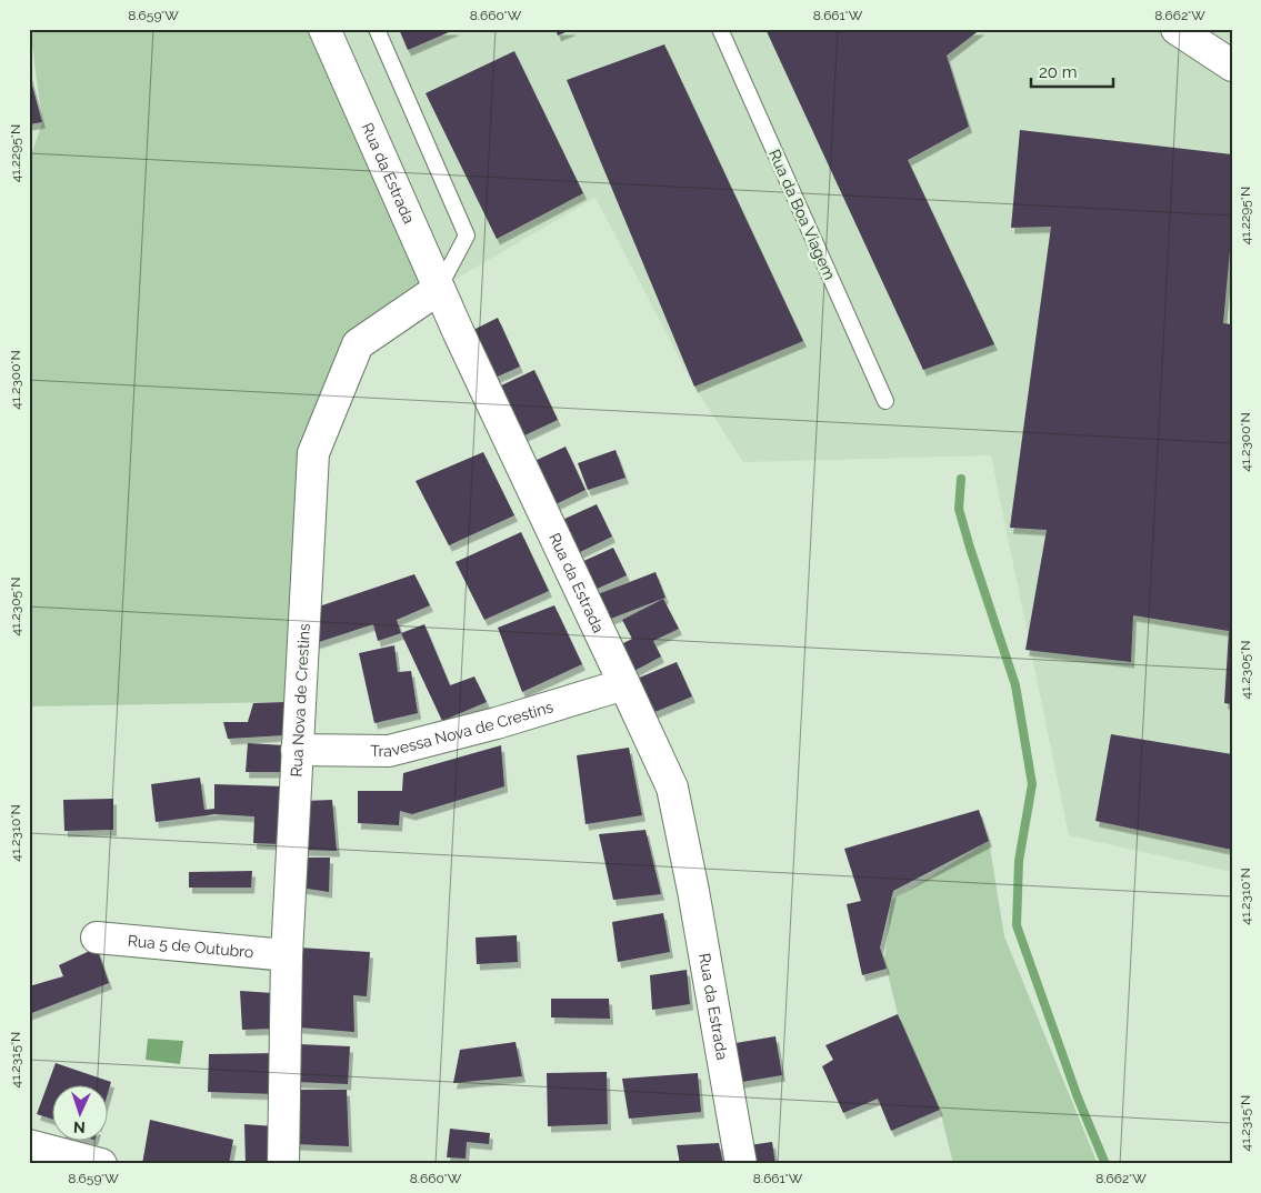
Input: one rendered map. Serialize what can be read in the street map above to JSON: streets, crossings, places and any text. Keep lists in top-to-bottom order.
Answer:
{
  "streets": {
    "street": [
      "Rua da Estrada",
      "Rua Nova de Crestins",
      "Travessa Nova de Crestins",
      "Rua 5 de Outubro"
    ],
    "lane": ["Rua da Boa Viagem"]
  },
  "crossings": [
    ["Rua da Estrada", "Rua Nova de Crestins"],
    ["Rua da Estrada", "Travessa Nova de Crestins"],
    ["Rua Nova de Crestins", "Travessa Nova de Crestins"],
    ["Rua Nova de Crestins", "Rua 5 de Outubro"]
  ],
  "scale_bar": "20 m",
  "north": "bottom",
  "coordinates": [
    "8.659°W",
    "8.660°W",
    "8.661°W",
    "8.662°W",
    "41.2295°N",
    "41.2300°N",
    "41.2305°N",
    "41.2310°N",
    "41.2315°N"
  ]
}
